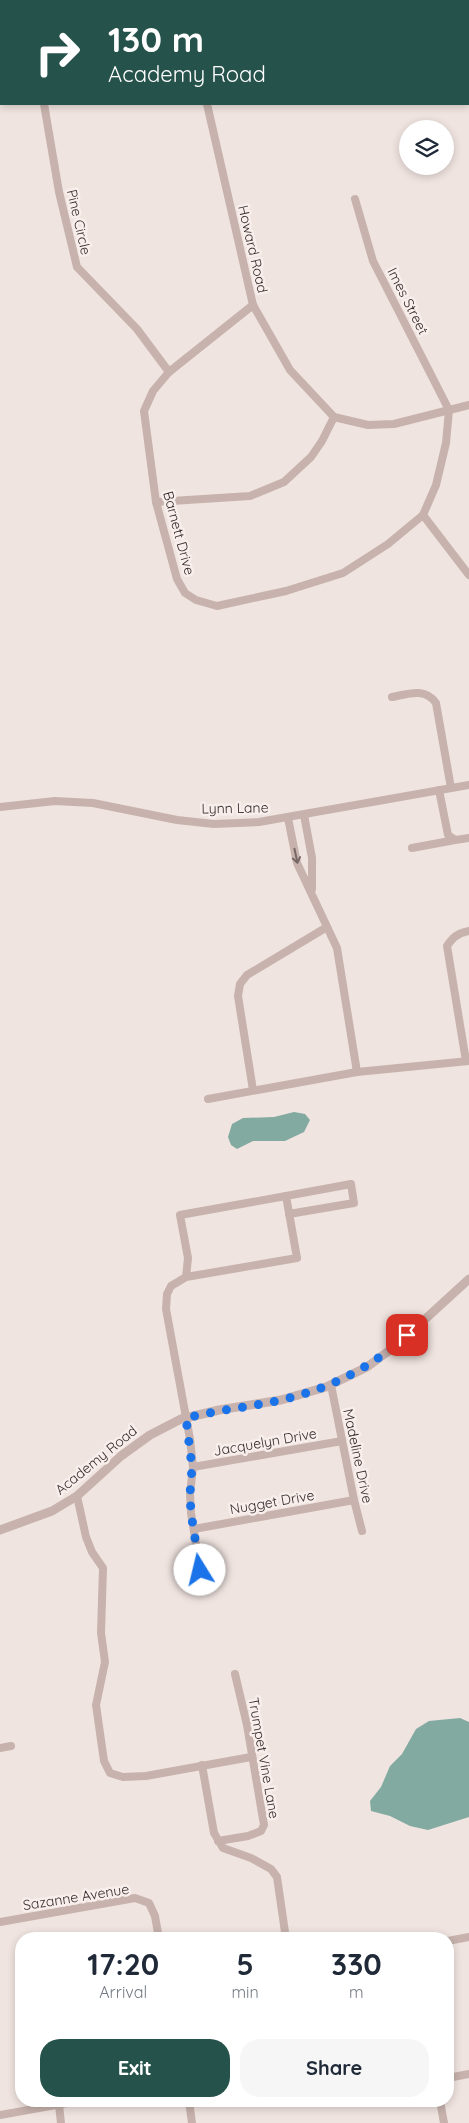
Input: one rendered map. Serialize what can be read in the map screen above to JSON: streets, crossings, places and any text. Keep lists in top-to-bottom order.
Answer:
{
  "streets": {
    "street": [
      "Pine Circle",
      "Howard Road",
      "Imes Street",
      "Barnett Drive",
      "Lynn Lane",
      "Jacquelyn Drive",
      "Madeline Drive",
      "Academy Road",
      "Nugget Drive",
      "Trumpet Vine Lane",
      "Sazanne Avenue"
    ]
  },
  "crossings": [
    ["Pine Circle", "Barnett Drive"],
    ["Howard Road", "Barnett Drive"],
    ["Imes Street", "Barnett Drive"],
    ["Jacquelyn Drive", "Madeline Drive"],
    ["Madeline Drive", "Academy Road"],
    ["Madeline Drive", "Nugget Drive"]
  ],
  "page": {
    "turn": ["130 m", "Academy Road"],
    "eta": [
      "17:20",
      "Arrival",
      "5",
      "min",
      "330",
      "m"
    ],
    "buttons": ["Exit", "Share"]
  }
}
